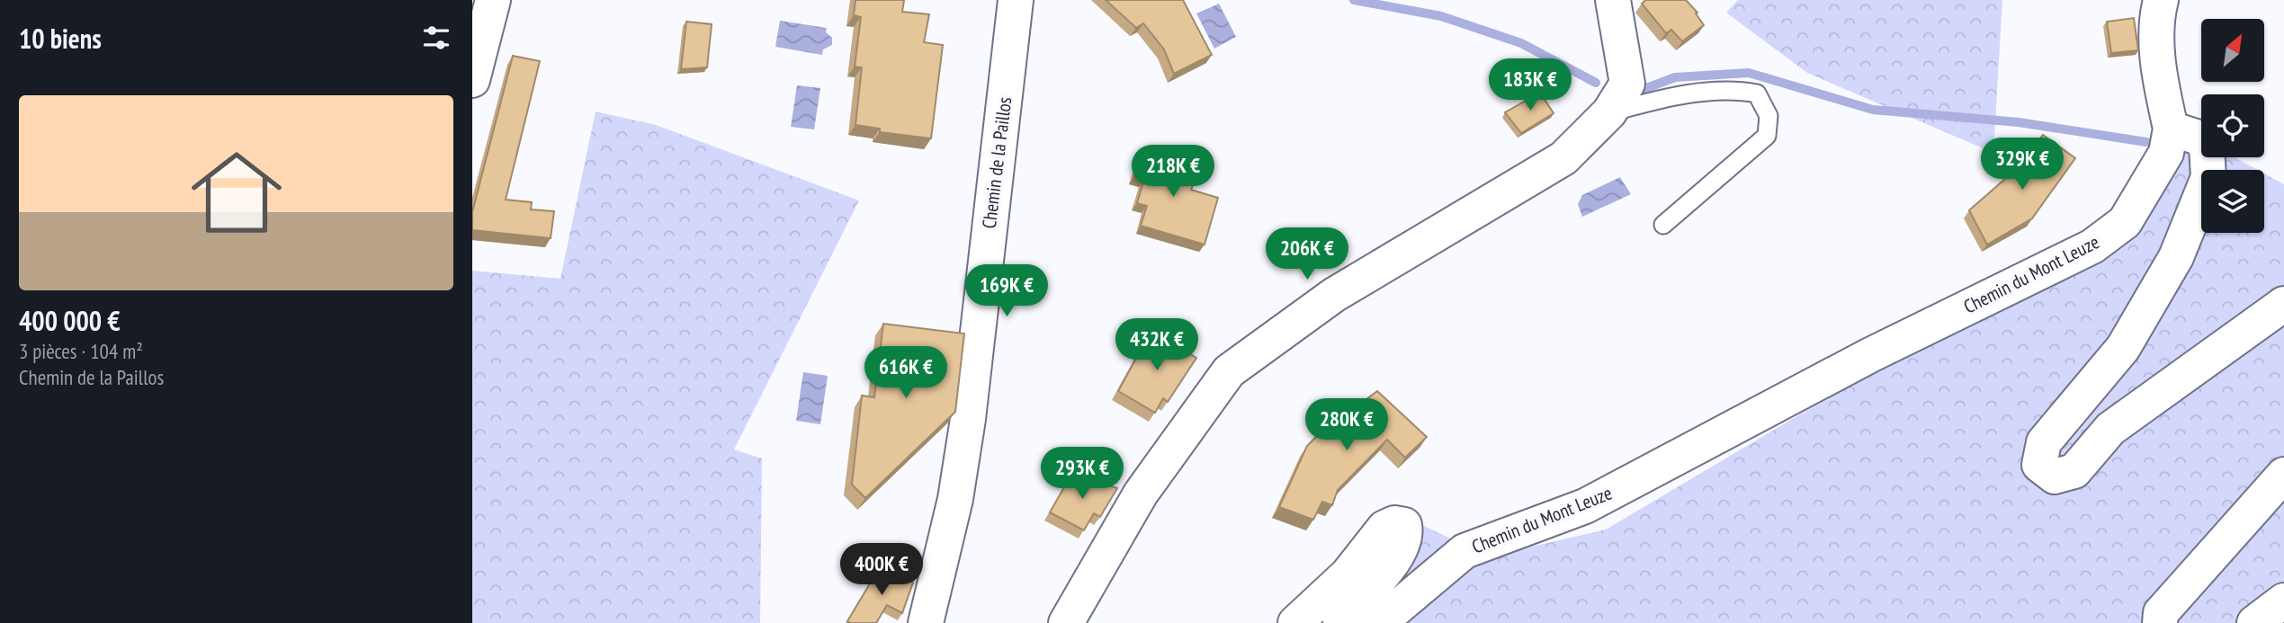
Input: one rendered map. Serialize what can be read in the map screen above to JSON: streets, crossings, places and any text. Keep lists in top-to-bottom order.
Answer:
{
  "streets": {
    "street": ["Chemin de la Paillos", "Chemin du Mont Leuze"]
  },
  "north": "top right",
  "page": {
    "heading": "10 biens",
    "price": [
      "183K €",
      "329K €",
      "218K €",
      "206K €",
      "169K €",
      "432K €",
      "616K €",
      "280K €",
      "293K €",
      "400K €"
    ],
    "list": [
      {
        "name": "400 000 €",
        "note": "3 pièces · 104 m² · Chemin de la Paillos"
      }
    ]
  }
}
